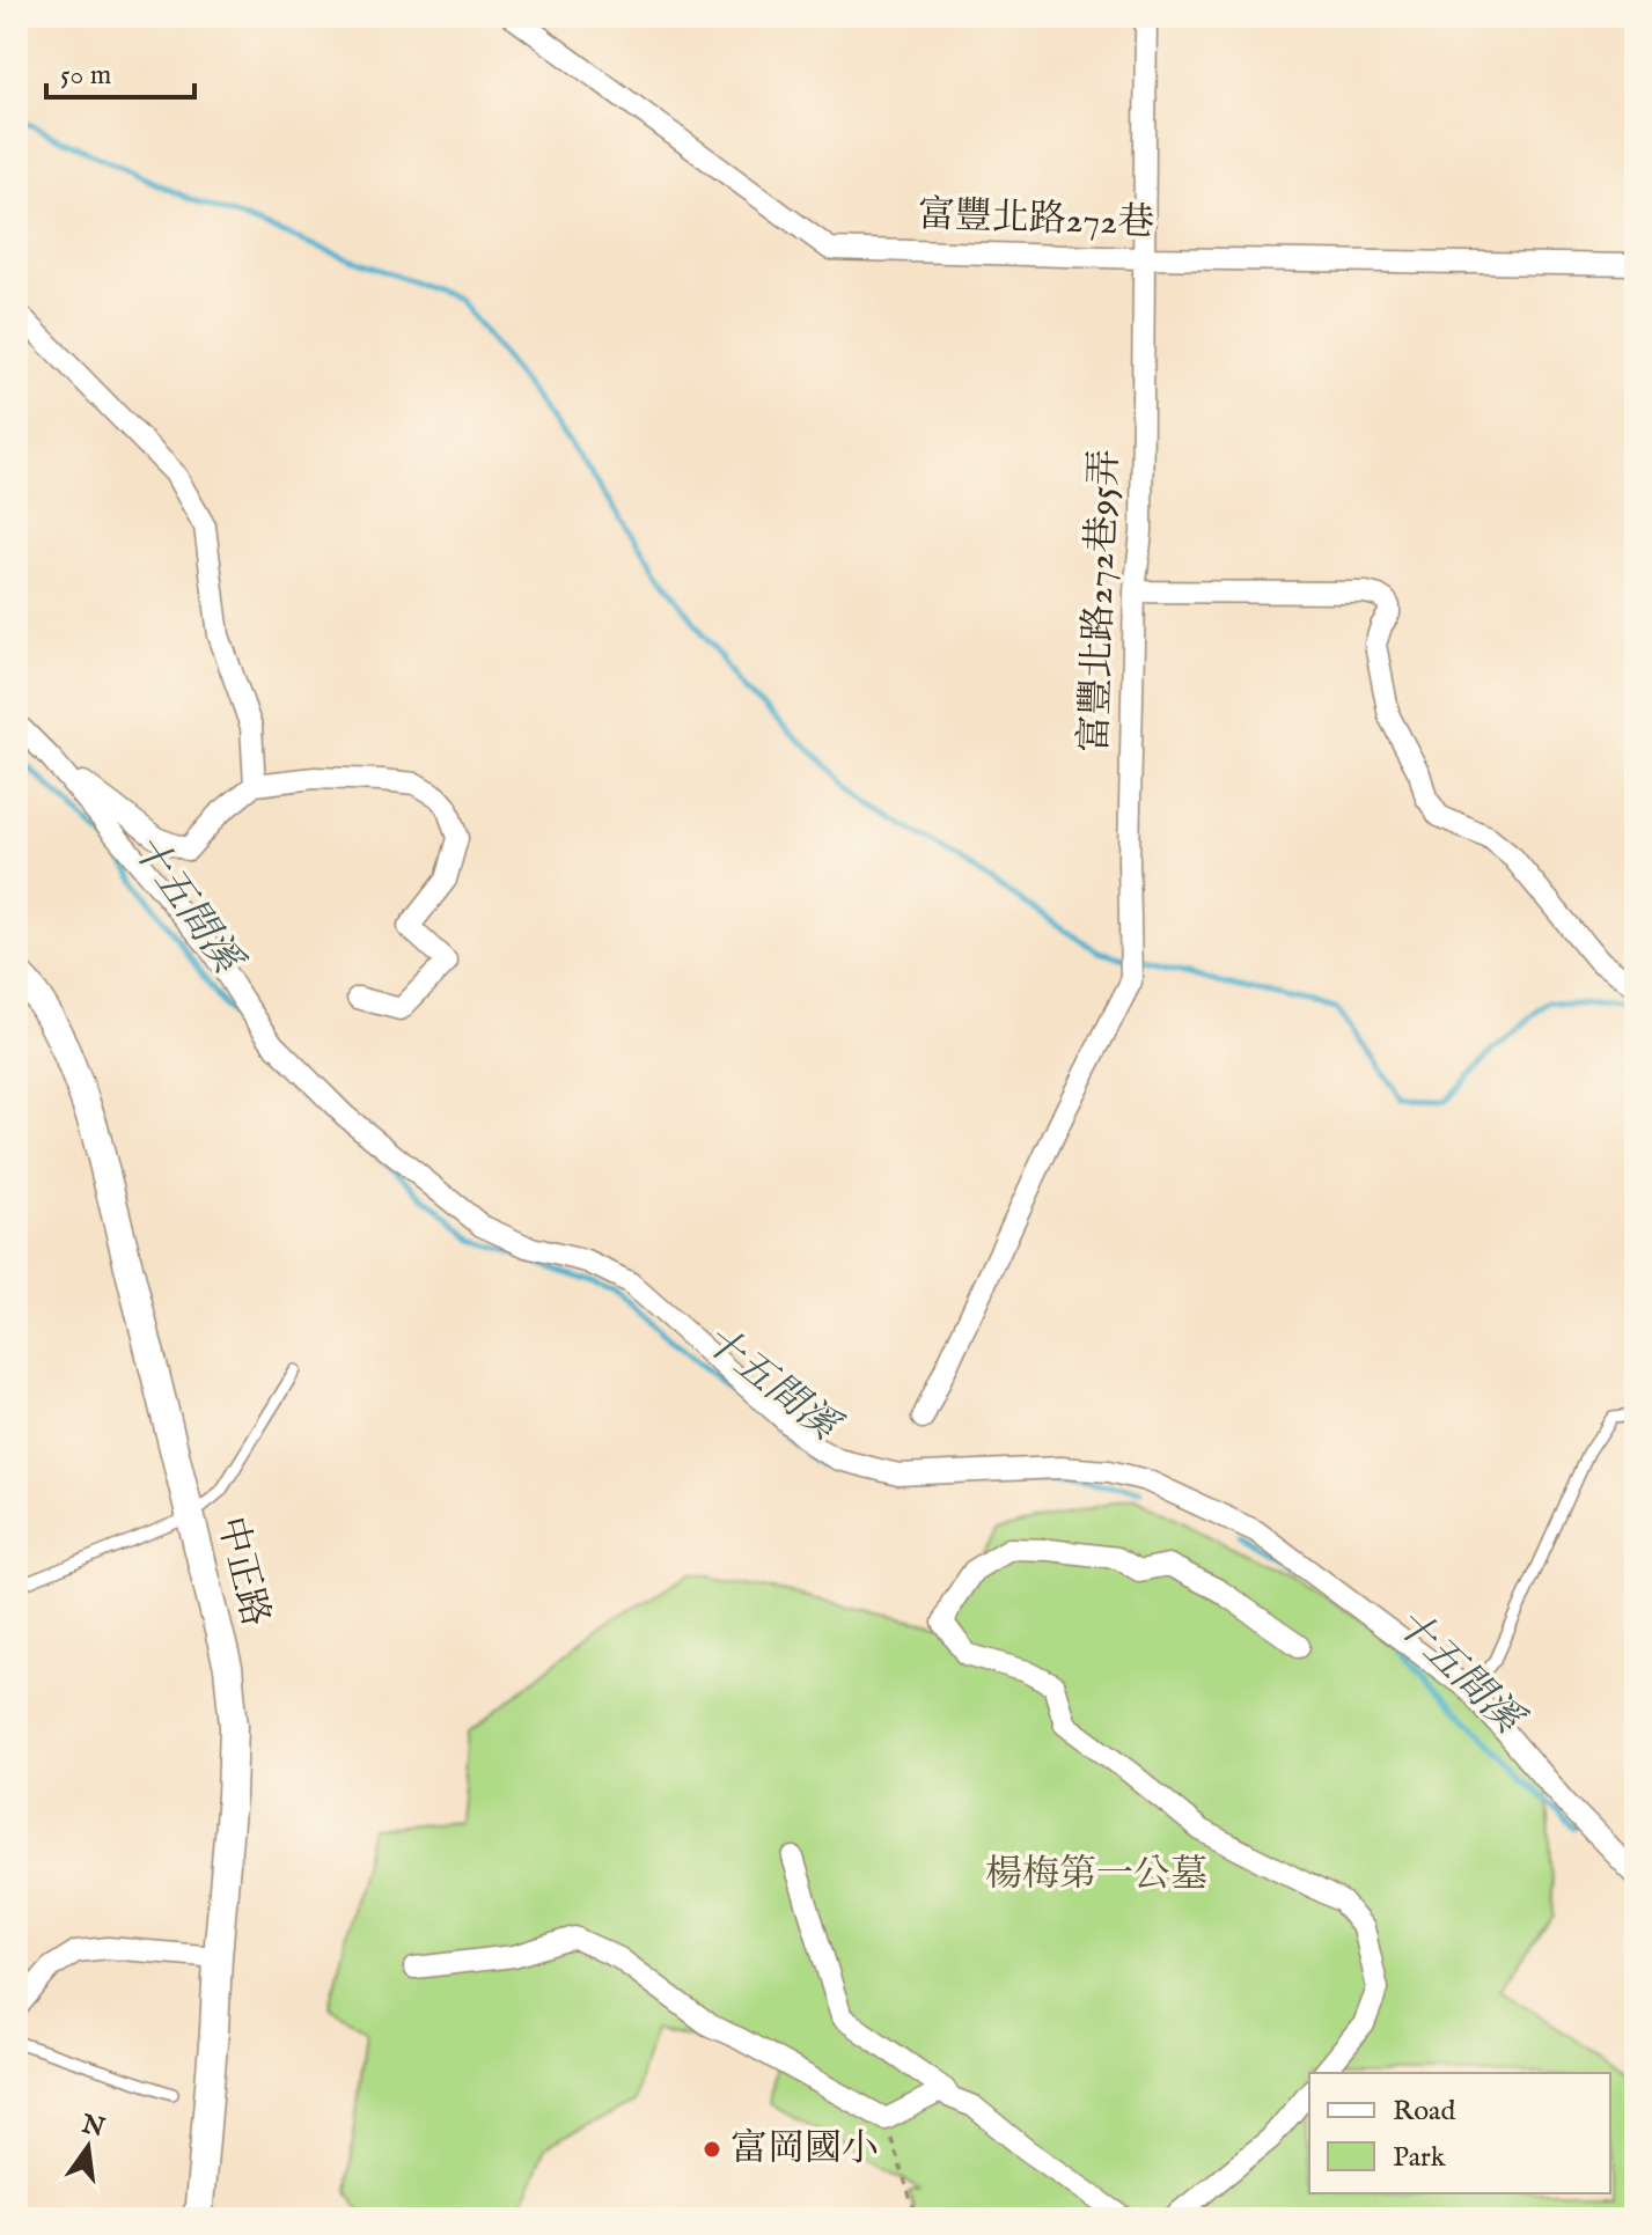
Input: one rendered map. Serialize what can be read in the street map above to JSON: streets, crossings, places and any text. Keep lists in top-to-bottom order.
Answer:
{
  "streets": {
    "street": ["富豐北路272巷", "富豐北路272巷95弄", "中正路"]
  },
  "crossings": [
    ["富豐北路272巷", "富豐北路272巷95弄"]
  ],
  "water": ["十五間溪"],
  "parks": ["楊梅第一公墓"],
  "places": ["富岡國小"],
  "legend": ["Road", "Park"],
  "scale_bar": "50 m",
  "north": "top"
}
